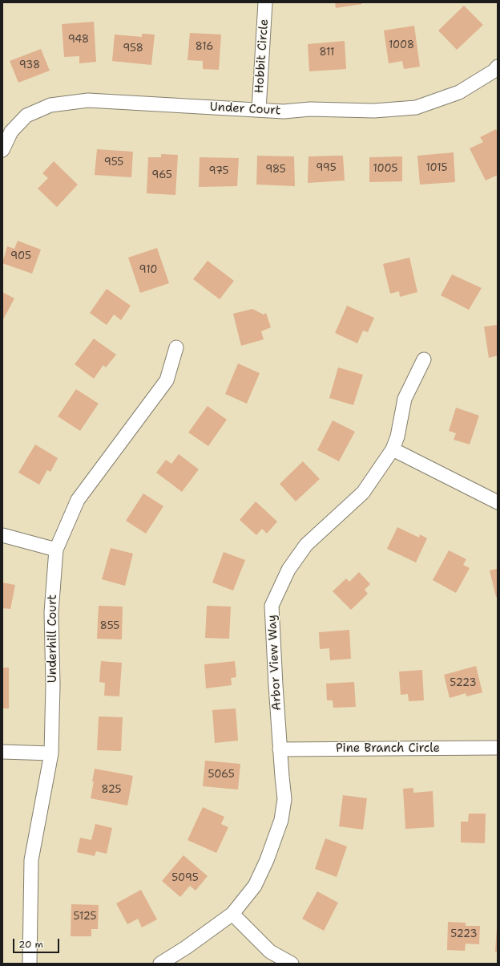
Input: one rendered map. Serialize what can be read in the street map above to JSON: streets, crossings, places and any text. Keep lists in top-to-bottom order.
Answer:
{
  "streets": {
    "street": [
      "Hobbit Circle",
      "Under Court",
      "Underhill Court",
      "Arbor View Way",
      "Pine Branch Circle"
    ]
  },
  "crossings": [
    ["Hobbit Circle", "Under Court"],
    ["Arbor View Way", "Pine Branch Circle"]
  ],
  "house_numbers": [
    "948",
    "1008",
    "816",
    "958",
    "811",
    "938",
    "955",
    "995",
    "1015",
    "1005",
    "985",
    "975",
    "965",
    "905",
    "910",
    "855",
    "5223",
    "5065",
    "825",
    "5095",
    "5125",
    "5223"
  ],
  "scale_bar": "20 m"
}
